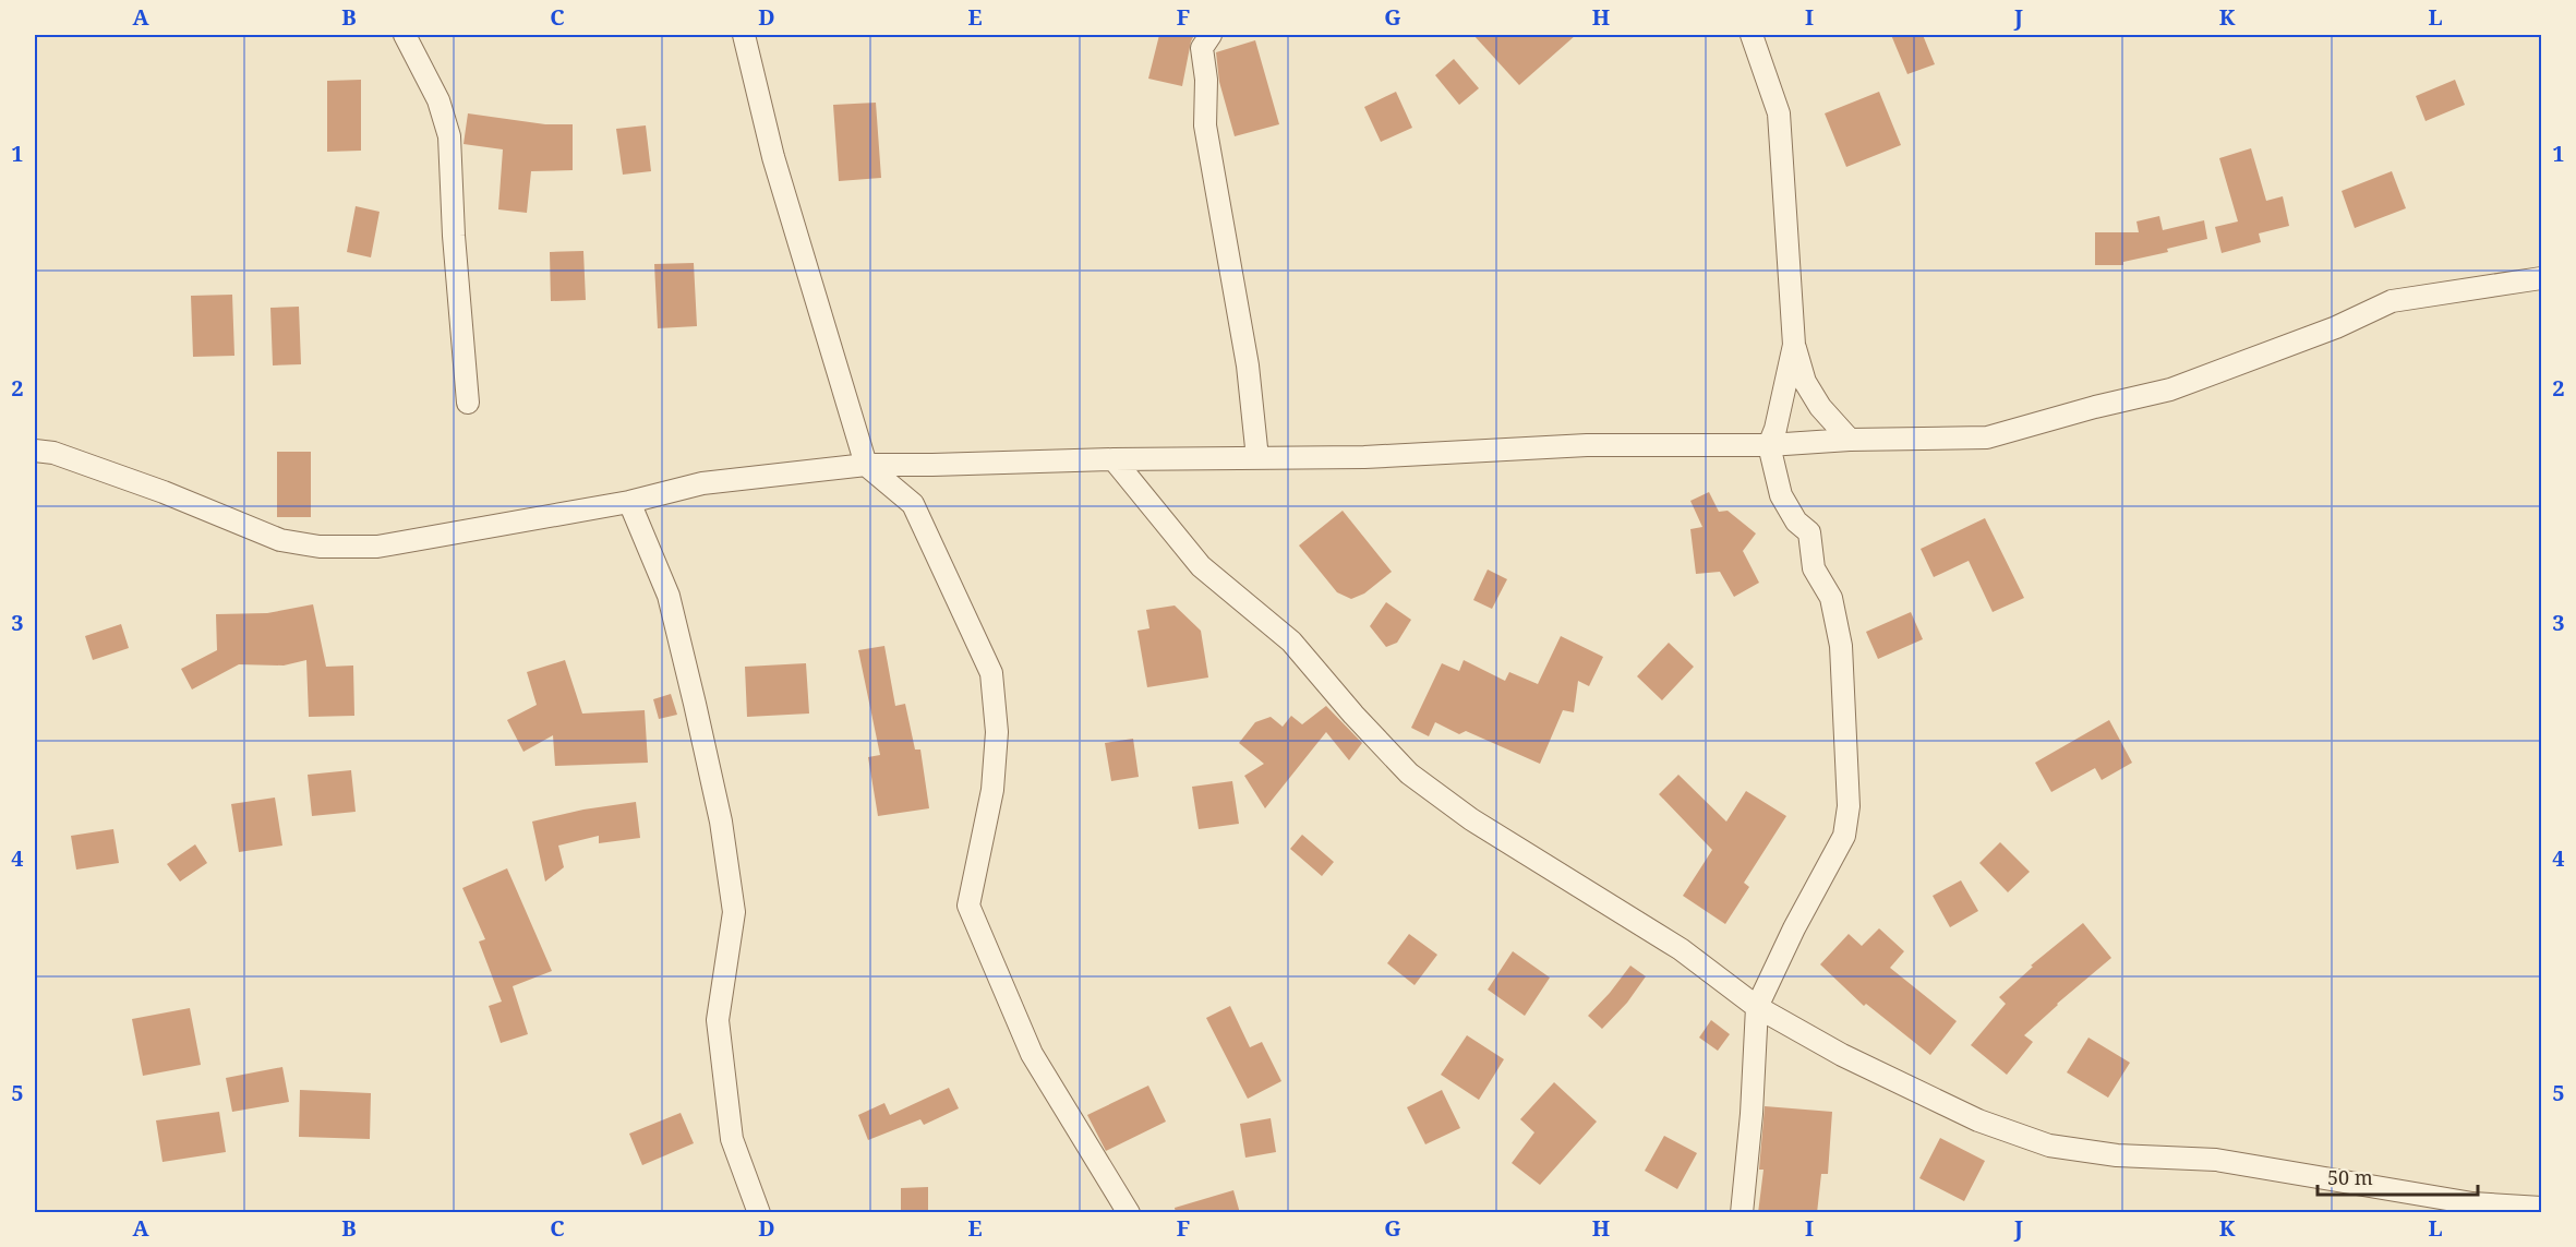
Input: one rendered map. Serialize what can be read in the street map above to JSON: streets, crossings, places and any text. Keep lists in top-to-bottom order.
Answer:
{
  "scale_bar": "50 m",
  "grid": {
    "columns": [
      "A",
      "B",
      "C",
      "D",
      "E",
      "F",
      "G",
      "H",
      "I",
      "J",
      "K",
      "L"
    ],
    "rows": [
      "1",
      "2",
      "3",
      "4",
      "5"
    ]
  }
}
